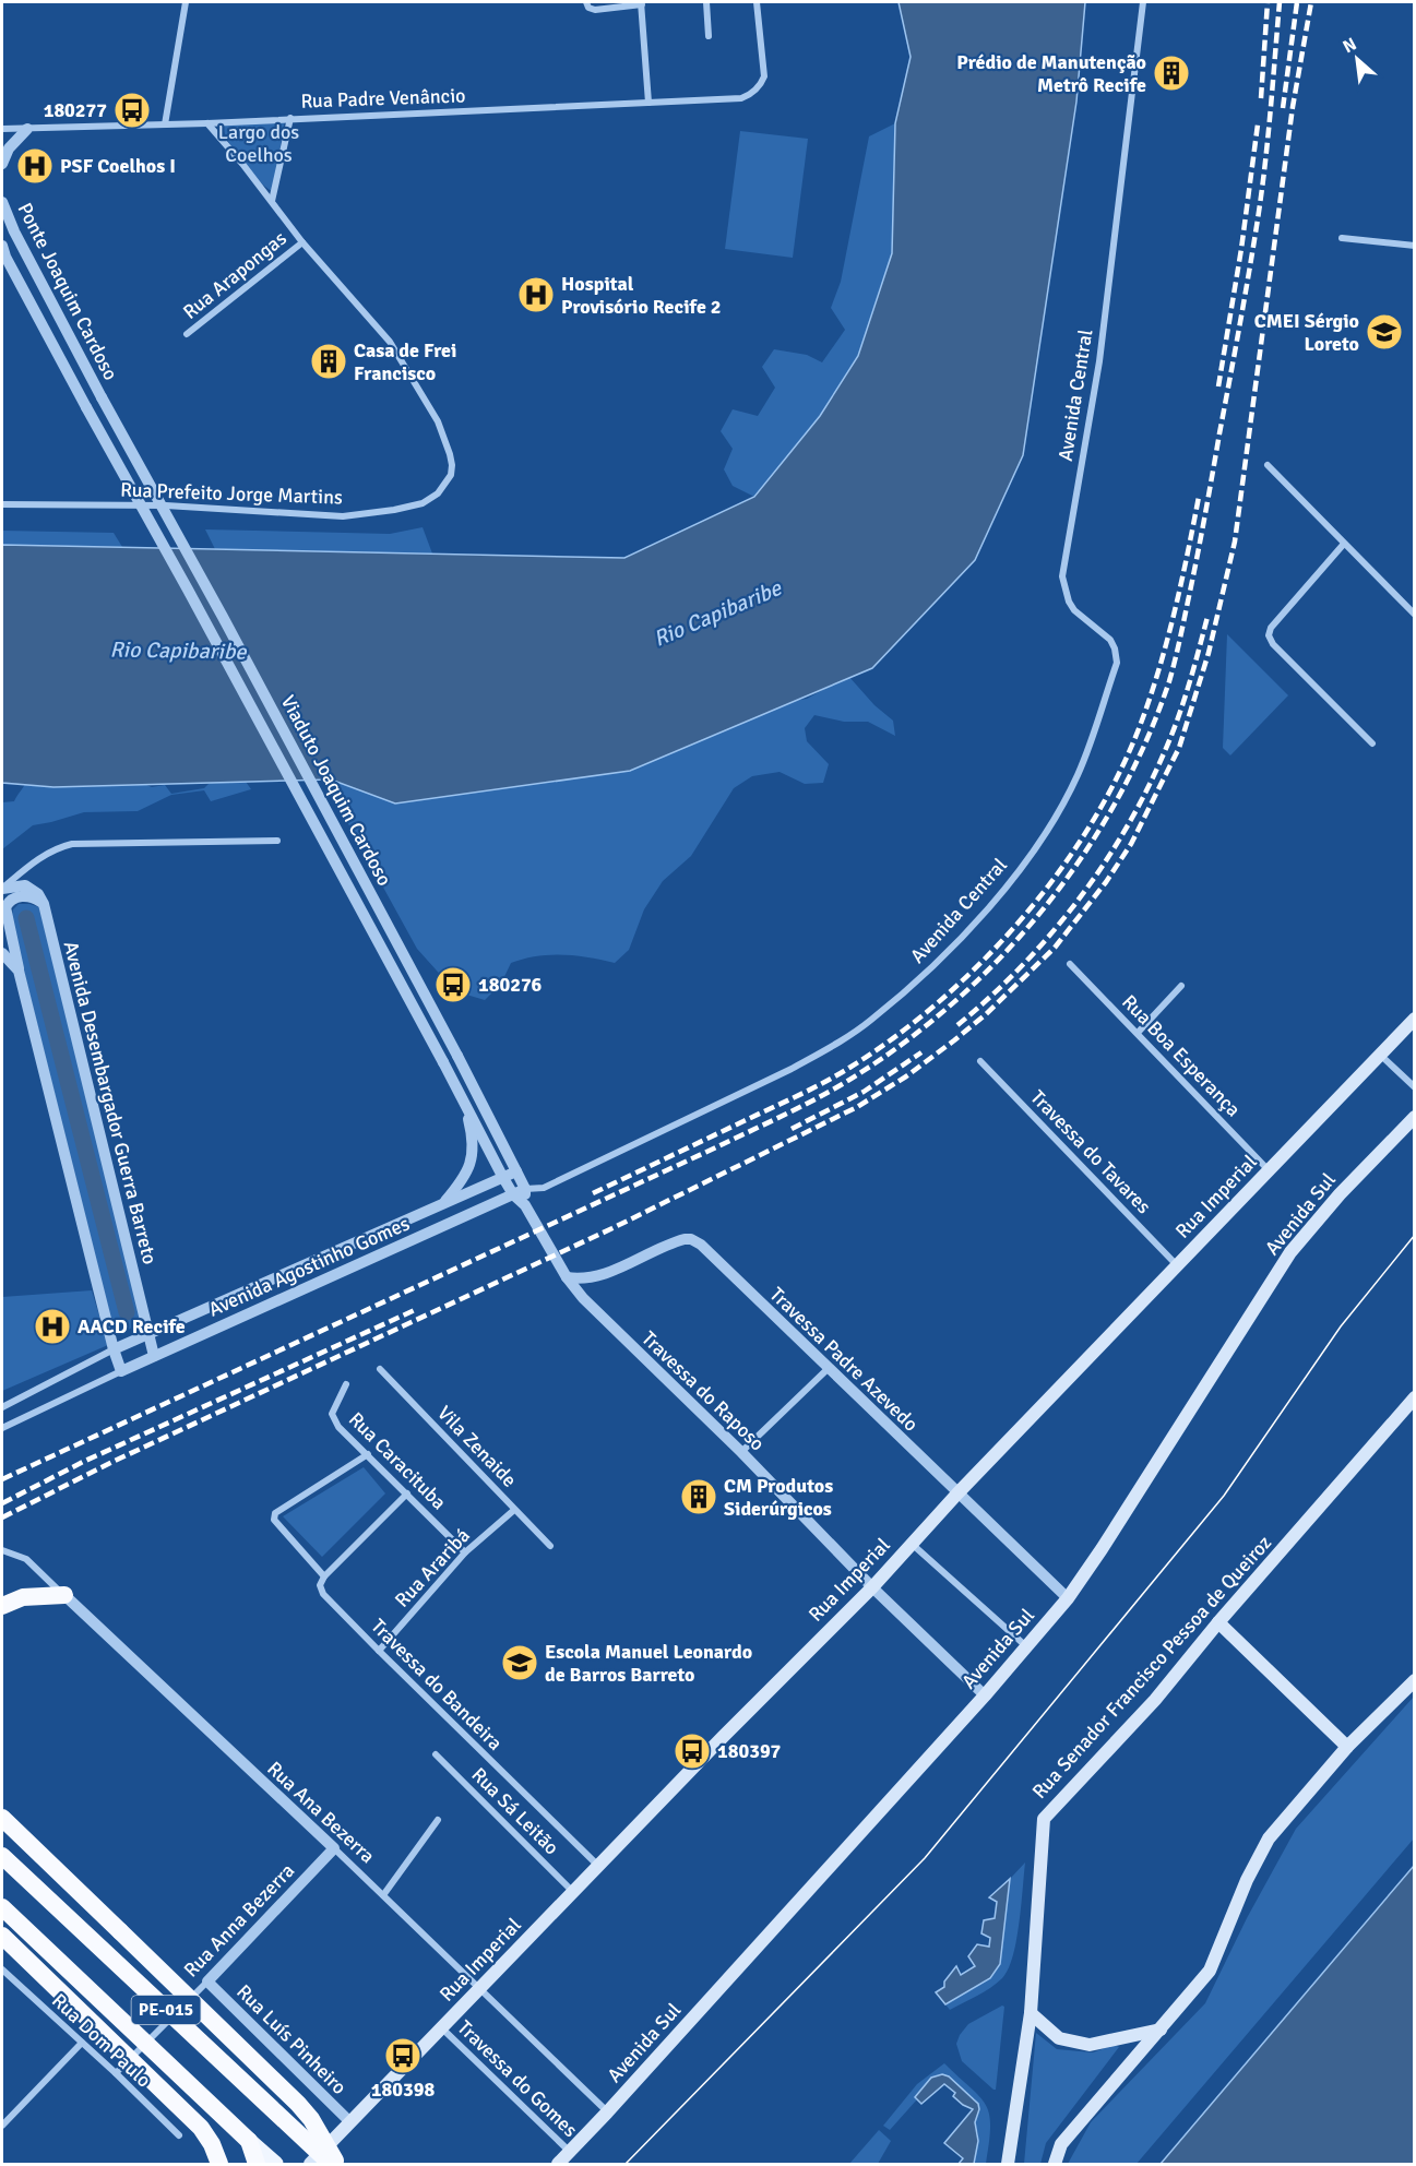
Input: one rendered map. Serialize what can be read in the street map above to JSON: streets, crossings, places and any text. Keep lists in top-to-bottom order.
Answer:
{
  "streets": {
    "highway": ["PE-015"],
    "main road": ["Rua Imperial", "Avenida Sul", "Rua Senador Francisco Pessoa de Queiroz"],
    "street": [
      "Rua Padre Venâncio",
      "Rua Arapongas",
      "Ponte Joaquim Cardoso",
      "Avenida Central",
      "Rua Prefeito Jorge Martins",
      "Viaduto Joaquim Cardoso",
      "Rua Boa Esperança",
      "Avenida Desembargador Guerra Barreto",
      "Travessa do Tavares",
      "Avenida Agostinho Gomes",
      "Travessa Padre Azevedo",
      "Travessa do Raposo",
      "Vila Zenaide",
      "Rua Caracituba",
      "Rua Araribá",
      "Travessa do Bandeira",
      "Rua Sá Leitão",
      "Rua Ana Bezerra",
      "Rua Anna Bezerra",
      "Rua Luís Pinheiro",
      "Rua Dom Paulo",
      "Travessa do Gomes"
    ]
  },
  "crossings": [
    ["Rua Arapongas", "Rua Prefeito Jorge Martins"],
    ["Ponte Joaquim Cardoso", "Viaduto Joaquim Cardoso"],
    ["Avenida Central", "Viaduto Joaquim Cardoso"],
    ["Avenida Central", "Avenida Agostinho Gomes"],
    ["Viaduto Joaquim Cardoso", "Avenida Agostinho Gomes"],
    ["Viaduto Joaquim Cardoso", "Travessa Padre Azevedo"],
    ["Viaduto Joaquim Cardoso", "Travessa do Raposo"],
    ["Rua Boa Esperança", "Rua Imperial"],
    ["Avenida Desembargador Guerra Barreto", "Avenida Agostinho Gomes"],
    ["Travessa do Tavares", "Rua Imperial"],
    ["Rua Imperial", "Travessa Padre Azevedo"],
    ["Rua Imperial", "Travessa do Raposo"],
    ["Rua Imperial", "Travessa do Bandeira"],
    ["Rua Imperial", "Rua Sá Leitão"],
    ["Rua Imperial", "Rua Ana Bezerra"],
    ["Rua Imperial", "Rua Luís Pinheiro"],
    ["Rua Imperial", "Travessa do Gomes"],
    ["Avenida Sul", "Travessa Padre Azevedo"],
    ["Avenida Sul", "Travessa do Raposo"],
    ["Avenida Sul", "Rua Ana Bezerra"],
    ["Avenida Sul", "Travessa do Gomes"],
    ["Travessa Padre Azevedo", "Travessa do Raposo"],
    ["Vila Zenaide", "Rua Araribá"],
    ["Rua Caracituba", "Rua Araribá"],
    ["Rua Caracituba", "Travessa do Bandeira"],
    ["Rua Araribá", "Travessa do Bandeira"],
    ["Rua Ana Bezerra", "Rua Anna Bezerra"],
    ["Rua Anna Bezerra", "Rua Luís Pinheiro"],
    ["Rua Anna Bezerra", "Rua Dom Paulo"]
  ],
  "water": ["Rio Capibaribe"],
  "parks": ["Largo dos Coelhos"],
  "places": {
    "building": ["Prédio de Manutenção Metrô Recife", "Casa de Frei Francisco", "CM Produtos Siderúrgicos"],
    "bus stop": [
      "180277",
      "180276",
      "180397",
      "180398"
    ],
    "hospital": ["PSF Coelhos I", "Hospital Provisório Recife 2", "AACD Recife"],
    "school or university": ["CMEI Sérgio Loreto", "Escola Manuel Leonardo de Barros Barreto"]
  },
  "north": "top left"
}
